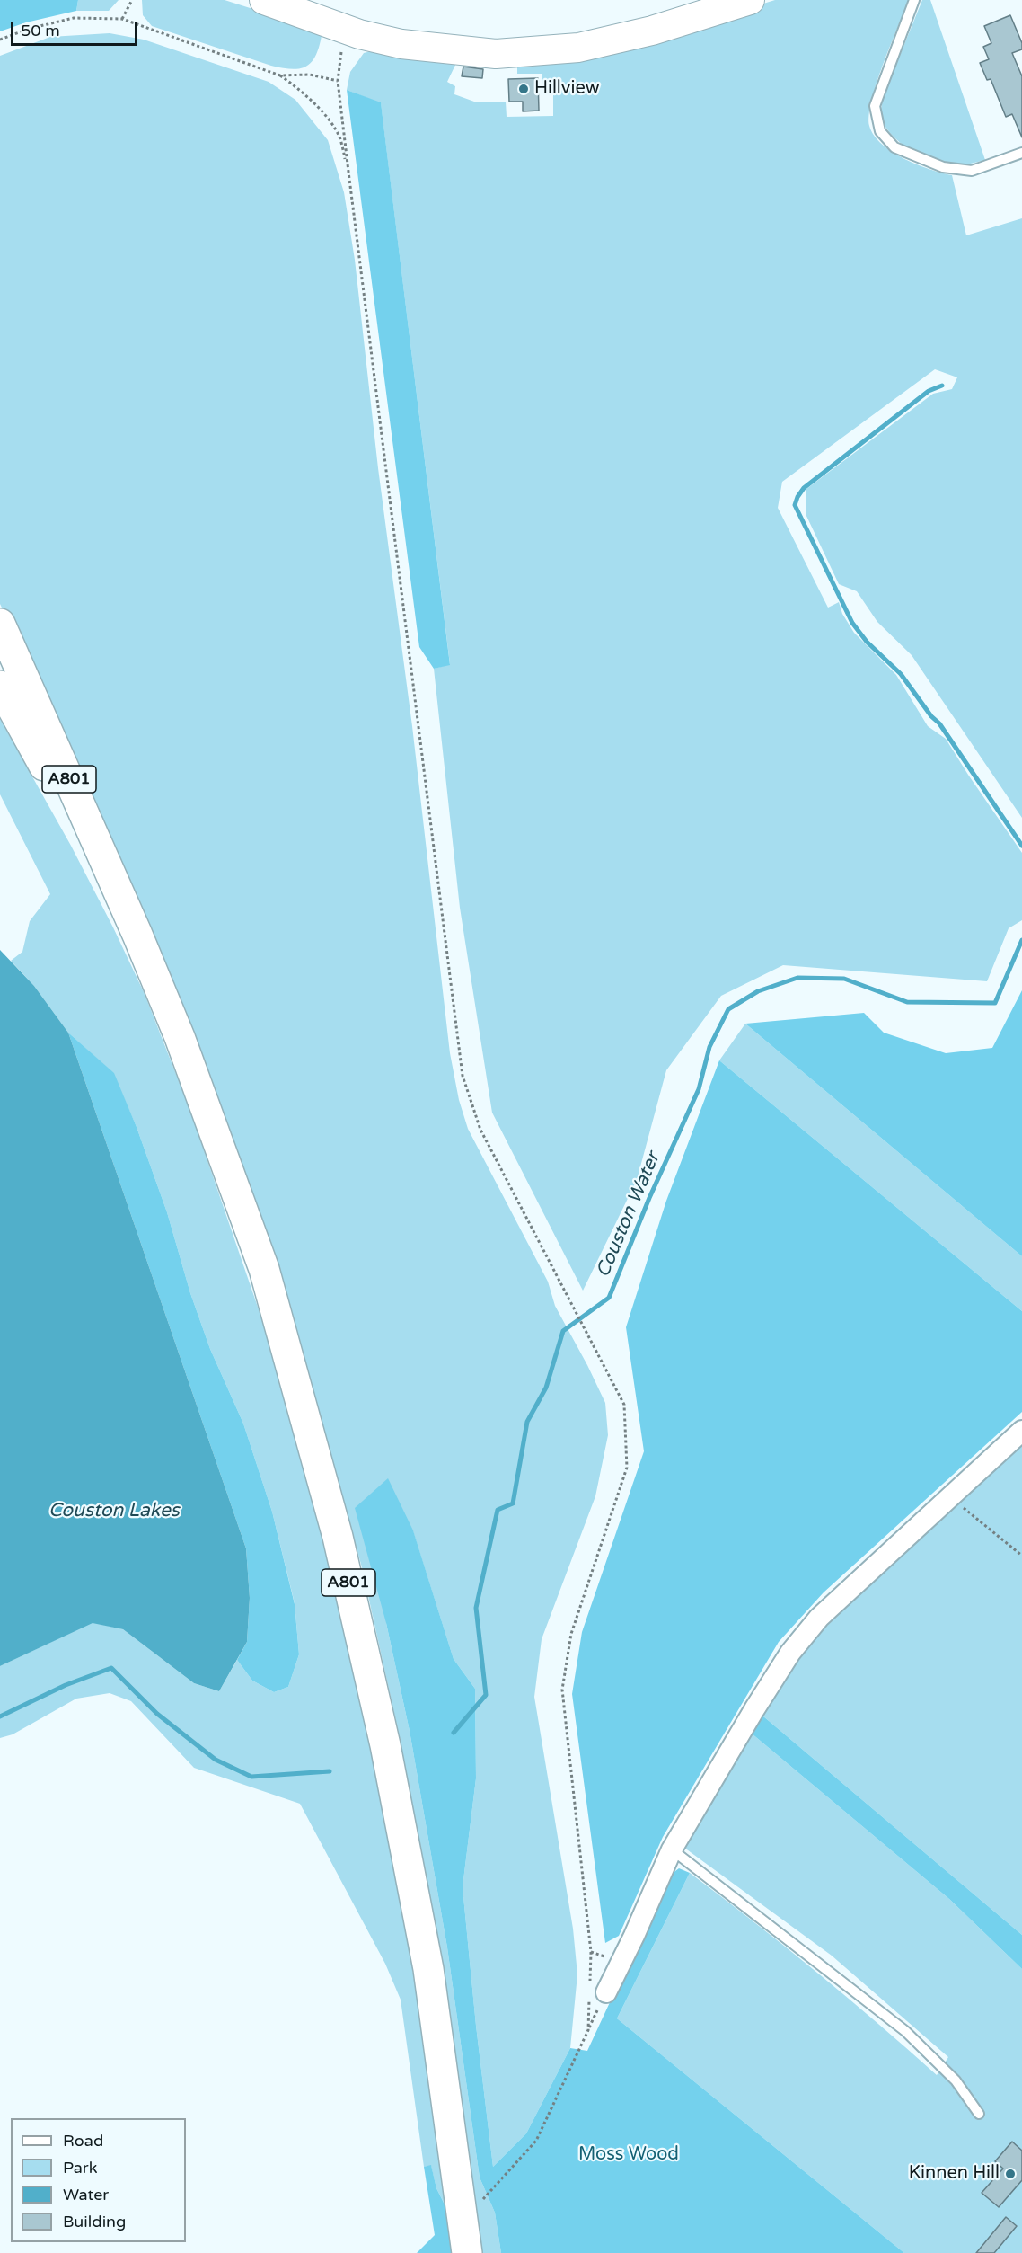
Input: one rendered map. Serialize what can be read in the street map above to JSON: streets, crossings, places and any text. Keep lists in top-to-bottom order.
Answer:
{
  "streets": {
    "main road": ["A801"]
  },
  "water": ["Couston Water", "Couston Lakes"],
  "parks": ["Moss Wood"],
  "places": ["Hillview", "Kinnen Hill"],
  "legend": [
    "Road",
    "Park",
    "Water",
    "Building"
  ],
  "scale_bar": "50 m"
}
